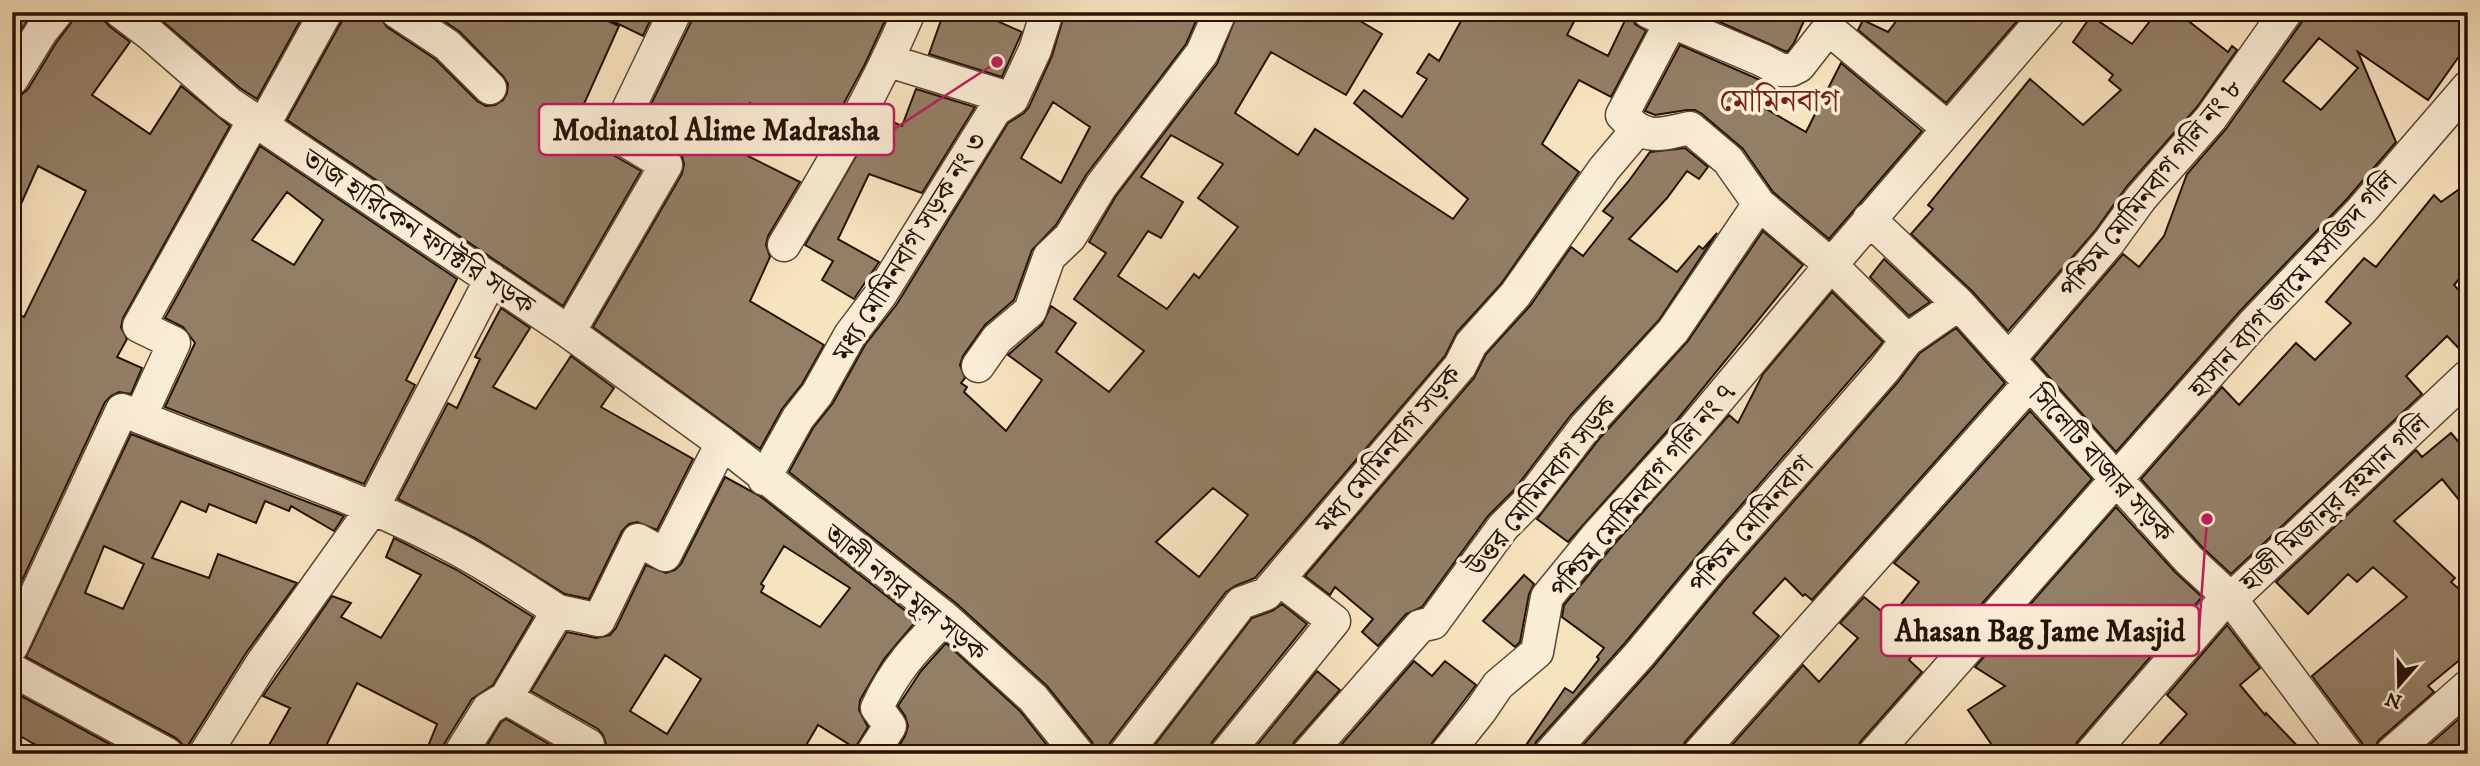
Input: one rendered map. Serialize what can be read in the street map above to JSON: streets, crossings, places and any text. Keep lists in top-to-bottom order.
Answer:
{
  "streets": {
    "street": [
      "পশ্চিম মোমিনবাগ গলি নং ৮",
      "তাজ হারিকেন ফ্যাক্টরি সড়ক",
      "মধ্য মোমিনবাগ সড়ক নং ৩",
      "হাসান ব্যাগ জামে মসজিদ গলি",
      "মধ্য মোমিনবাগ সড়ক",
      "সিলেটি বাজার সড়ক",
      "উত্তর মোমিনবাগ সড়ক",
      "পশ্চিম মোমিনবাগ গলি নং ৭",
      "হাজী মিজানুর রহমান গলি",
      "পশ্চিম মোমিনবাগ",
      "আলী নগর মূল সড়ক"
    ]
  },
  "crossings": [
    ["পশ্চিম মোমিনবাগ গলি নং ৮", "সিলেটি বাজার সড়ক"],
    ["তাজ হারিকেন ফ্যাক্টরি সড়ক", "আলী নগর মূল সড়ক"],
    ["মধ্য মোমিনবাগ সড়ক নং ৩", "আলী নগর মূল সড়ক"],
    ["হাসান ব্যাগ জামে মসজিদ গলি", "সিলেটি বাজার সড়ক"],
    ["সিলেটি বাজার সড়ক", "পশ্চিম মোমিনবাগ গলি নং ৭"],
    ["সিলেটি বাজার সড়ক", "হাজী মিজানুর রহমান গলি"],
    ["সিলেটি বাজার সড়ক", "পশ্চিম মোমিনবাগ"]
  ],
  "districts": ["মোমিনবাগ"],
  "places": ["Modinatol Alime Madrasha", "Ahasan Bag Jame Masjid"],
  "north": "bottom"
}
